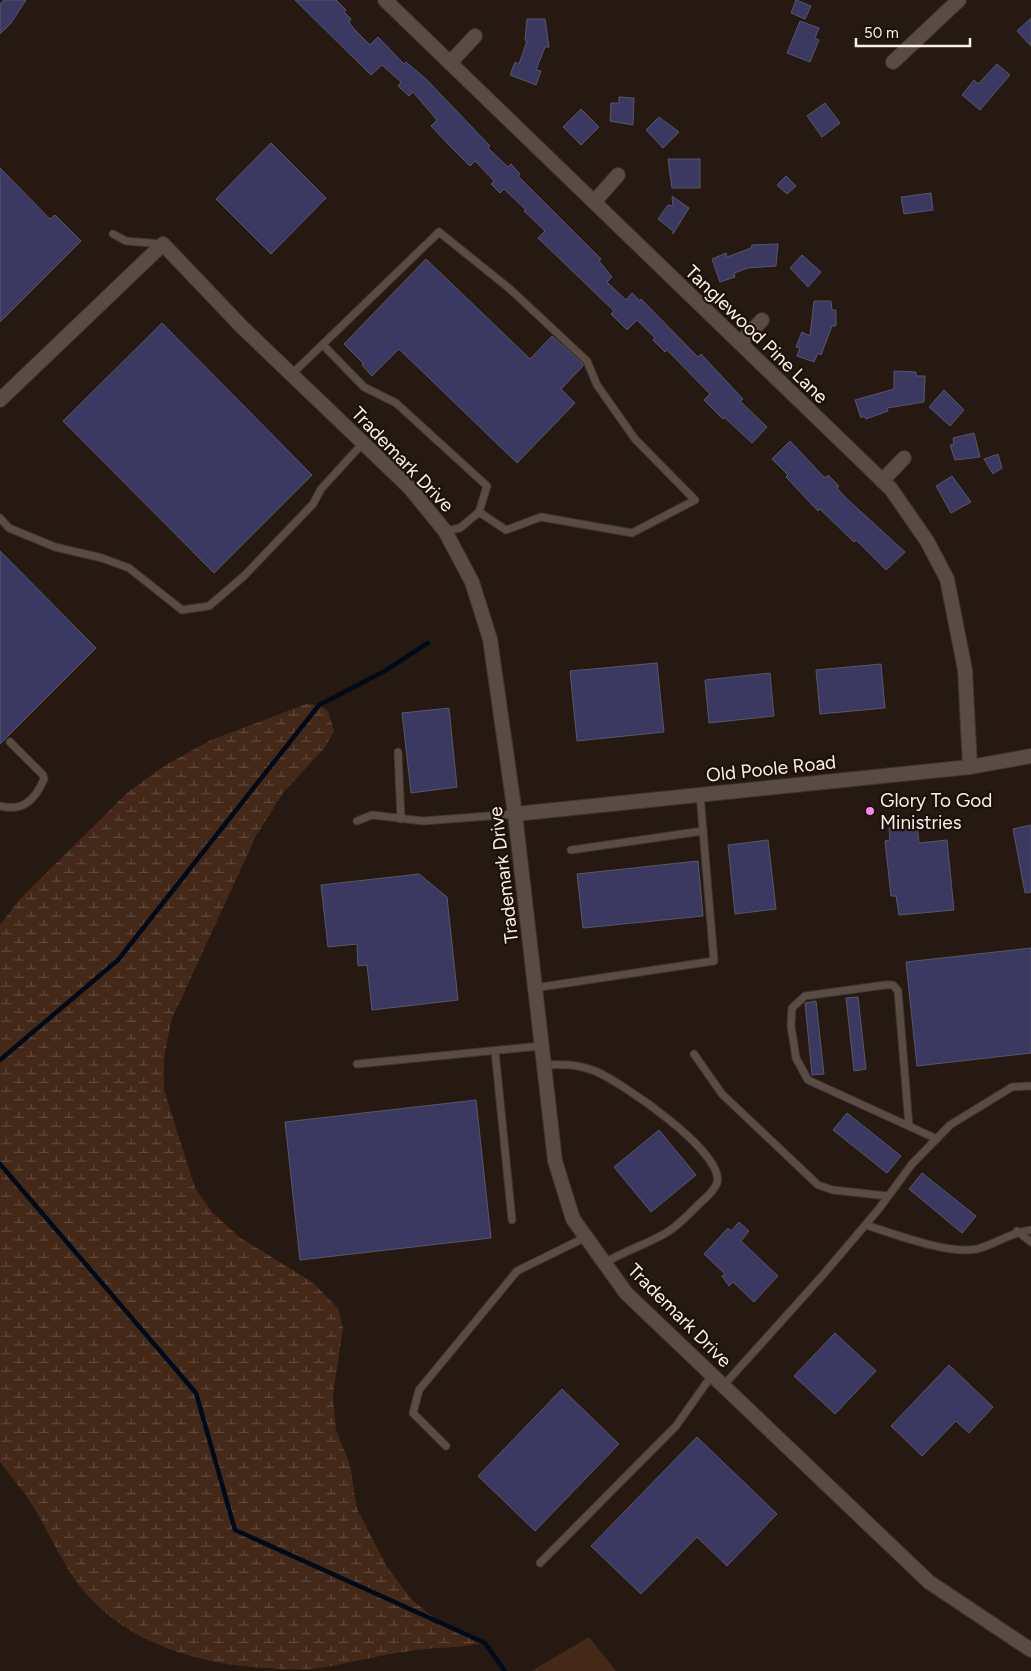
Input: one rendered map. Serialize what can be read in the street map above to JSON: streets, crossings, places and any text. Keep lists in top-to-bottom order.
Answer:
{
  "streets": {
    "street": ["Tanglewood Pine Lane", "Trademark Drive", "Old Poole Road"]
  },
  "crossings": [
    ["Tanglewood Pine Lane", "Old Poole Road"],
    ["Trademark Drive", "Old Poole Road"]
  ],
  "places": ["Glory To God Ministries"],
  "scale_bar": "50 m"
}
